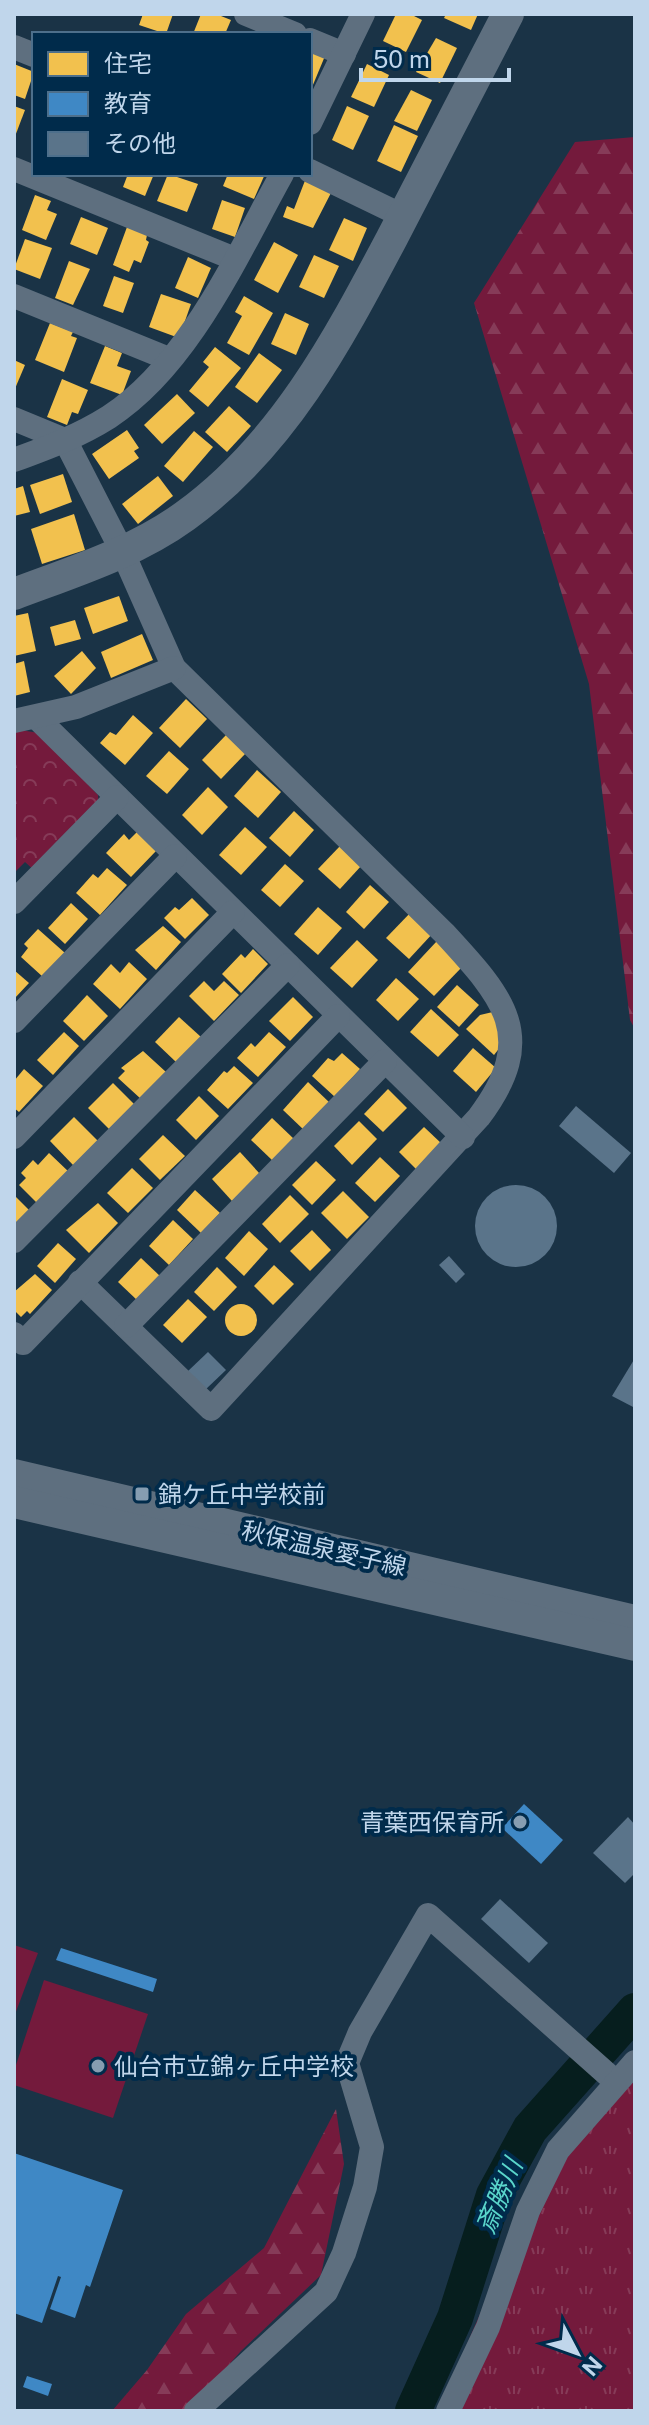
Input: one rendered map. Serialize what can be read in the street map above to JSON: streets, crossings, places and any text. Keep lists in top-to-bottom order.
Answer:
{
  "streets": {
    "main road": ["秋保温泉愛子線"]
  },
  "water": ["斎勝川"],
  "places": {
    "transit": ["錦ケ丘中学校前"],
    "other": ["青葉西保育所", "仙台市立錦ヶ丘中学校"]
  },
  "legend": ["住宅", "教育", "その他"],
  "scale_bar": "50 m",
  "north": "bottom right"
}
